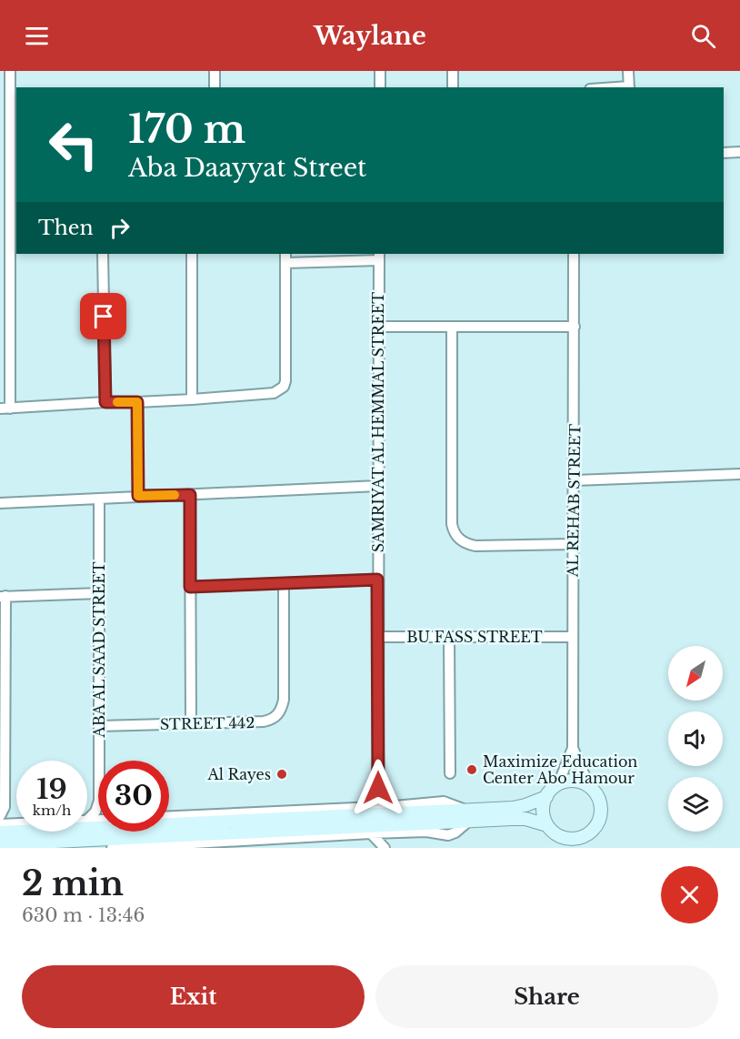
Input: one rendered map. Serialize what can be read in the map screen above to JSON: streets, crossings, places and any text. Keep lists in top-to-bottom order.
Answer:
{
  "streets": {
    "street": [
      "SAMRIYAT AL HEMMAL STREET",
      "AL REHAB STREET",
      "BU FASS STREET",
      "ABA AL SAAD STREET",
      "STREET 442"
    ]
  },
  "crossings": [
    ["SAMRIYAT AL HEMMAL STREET", "BU FASS STREET"],
    ["AL REHAB STREET", "BU FASS STREET"],
    ["ABA AL SAAD STREET", "STREET 442"]
  ],
  "places": ["Maximize Education Center Abo Hamour", "Al Rayes"],
  "north": "bottom left",
  "page": {
    "header": "Waylane",
    "turn": ["170 m", "Aba Daayyat Street"],
    "then": "Then",
    "speed": "19 km/h",
    "limit": "30",
    "heading": ["2 min", "630 m · 13:46"],
    "buttons": ["Exit", "Share"]
  }
}
